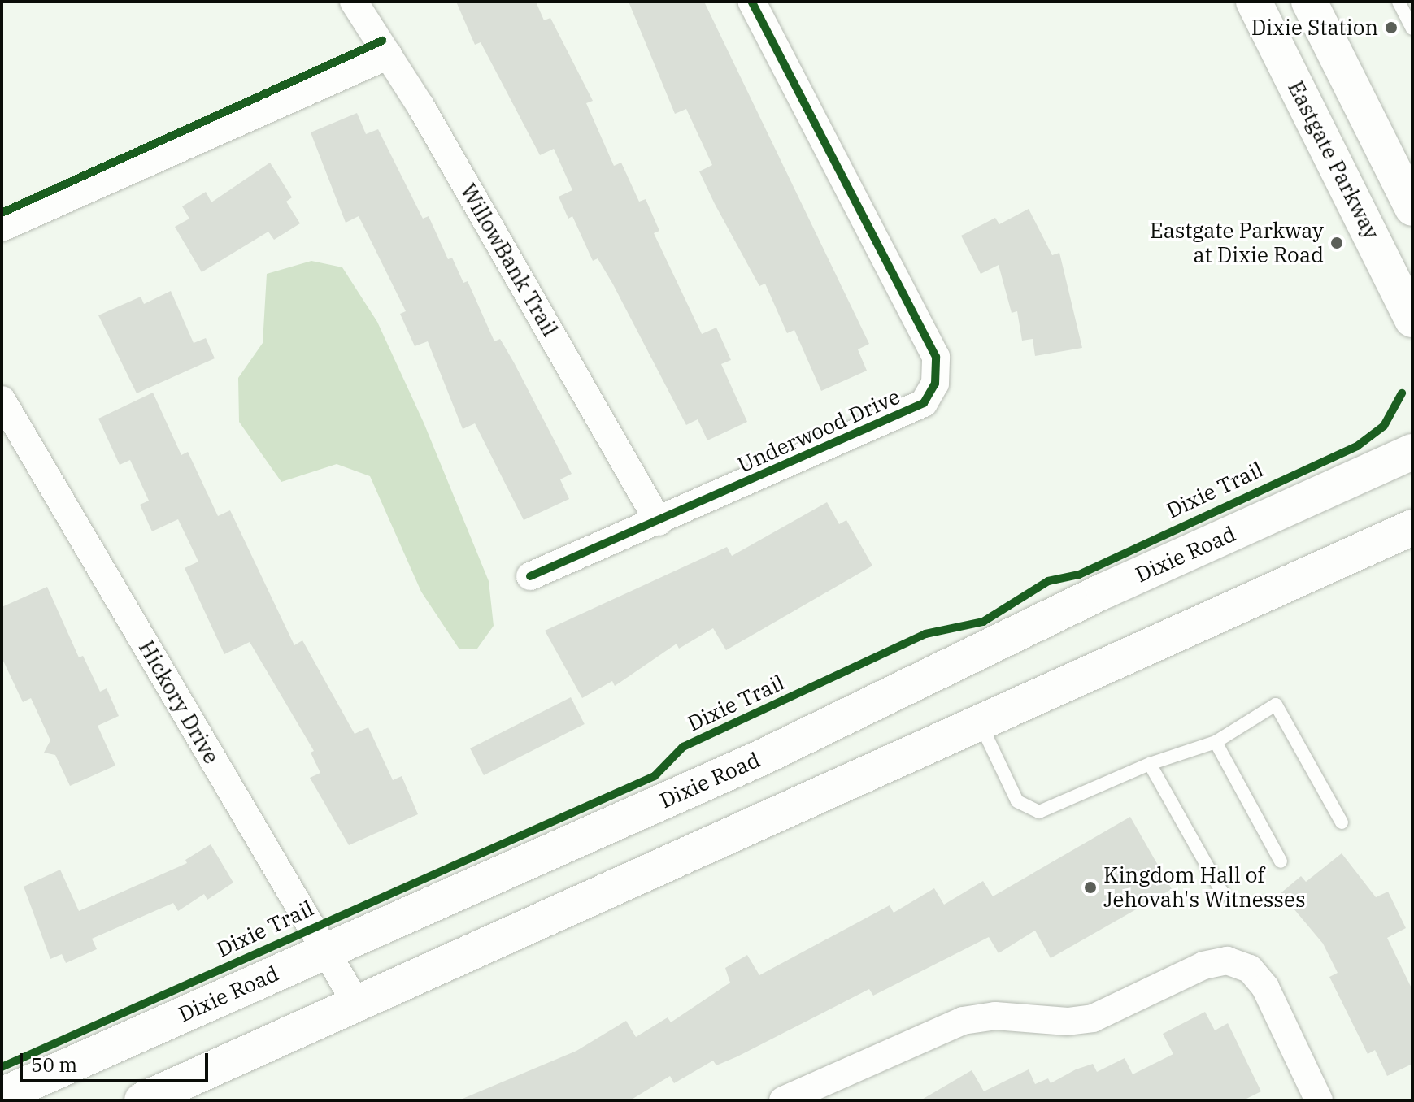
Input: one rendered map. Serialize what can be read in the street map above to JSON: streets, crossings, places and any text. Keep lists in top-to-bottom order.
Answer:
{
  "streets": {
    "main road": ["Eastgate Parkway", "Dixie Road"],
    "street": ["WillowBank Trail", "Underwood Drive", "Hickory Drive"],
    "cycle path": ["Dixie Trail"]
  },
  "crossings": [
    ["WillowBank Trail", "Underwood Drive"],
    ["Dixie Road", "Hickory Drive"]
  ],
  "places": ["Dixie Station", "Eastgate Parkway at Dixie Road", "Kingdom Hall of Jehovah's Witnesses"],
  "scale_bar": "50 m"
}
